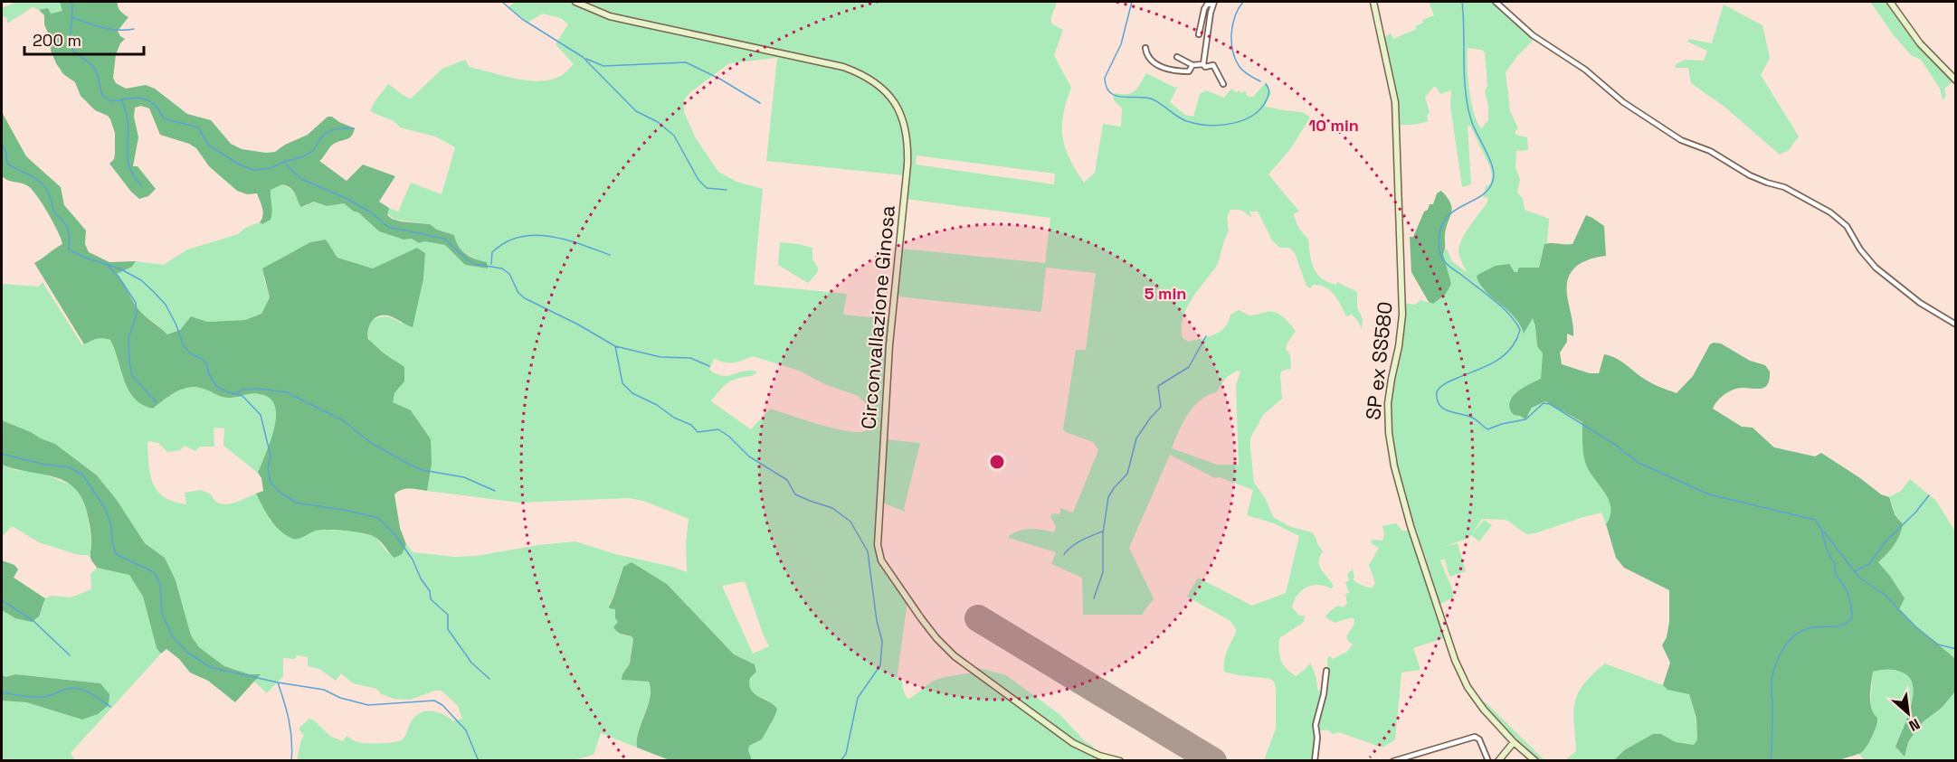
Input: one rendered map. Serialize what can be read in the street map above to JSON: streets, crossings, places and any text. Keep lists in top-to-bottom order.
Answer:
{
  "streets": {
    "main road": ["Circonvallazione Ginosa", "SP ex SS580"]
  },
  "scale_bar": "200 m",
  "north": "bottom right",
  "rings": ["10 min", "5 min"]
}
